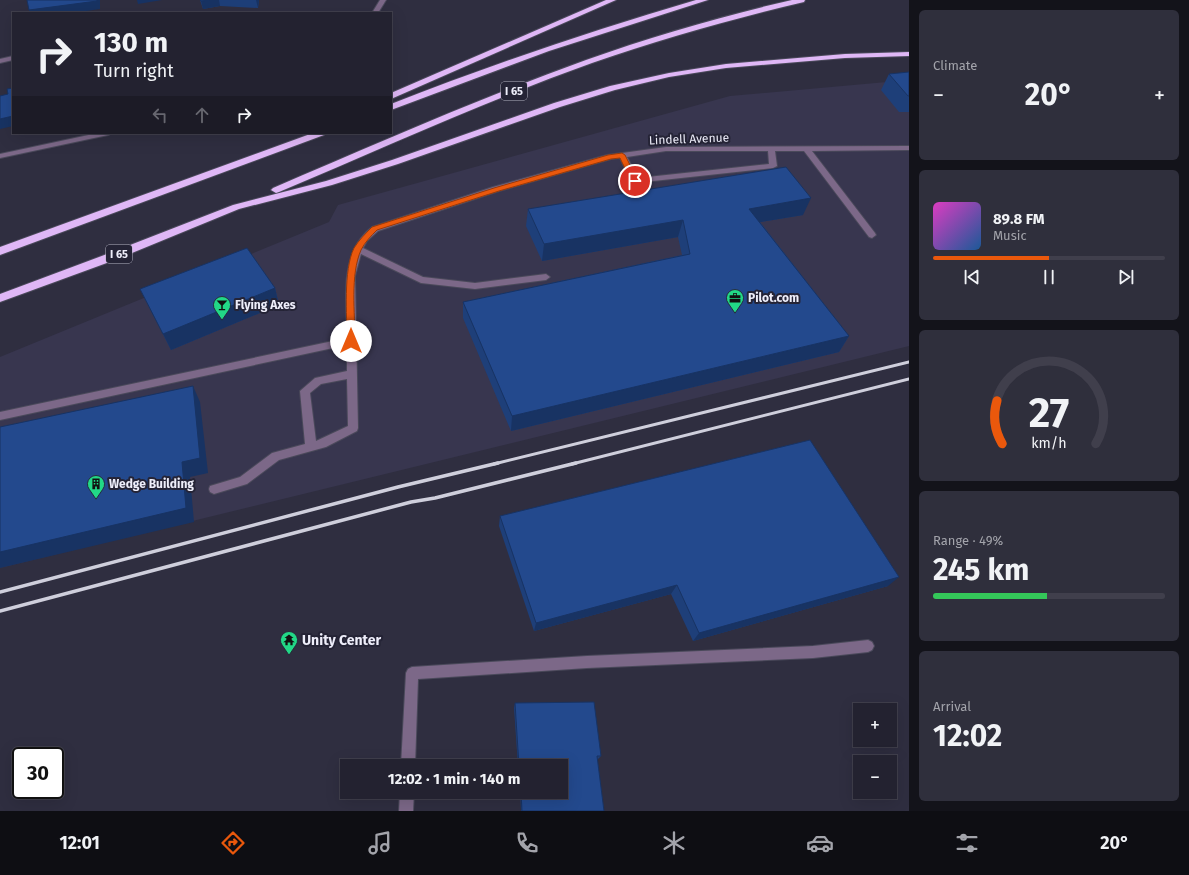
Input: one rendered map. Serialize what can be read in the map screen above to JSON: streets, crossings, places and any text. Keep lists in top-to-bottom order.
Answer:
{
  "streets": {
    "highway": ["I 65"],
    "street": ["Lindell Avenue"]
  },
  "places": {
    "office": ["Pilot.com"],
    "bar": ["Flying Axes"],
    "building": ["Wedge Building"],
    "temple": ["Unity Center"]
  },
  "page": {
    "tile": [
      "Climate",
      ["Range · 49%", "245 km"],
      ["Arrival", "12:02"]
    ],
    "turn": ["130 m", "Turn right"],
    "heat": ["−", "20°", "+"],
    "song": ["89.8 FM", "Music"],
    "map_buttons": ["+", "−"],
    "limit": "30",
    "trip": "12:02 · 1 min · 140 m",
    "tabs": ["12:01", "20°"],
    "gauge": ["27", "km/h"]
  }
}
